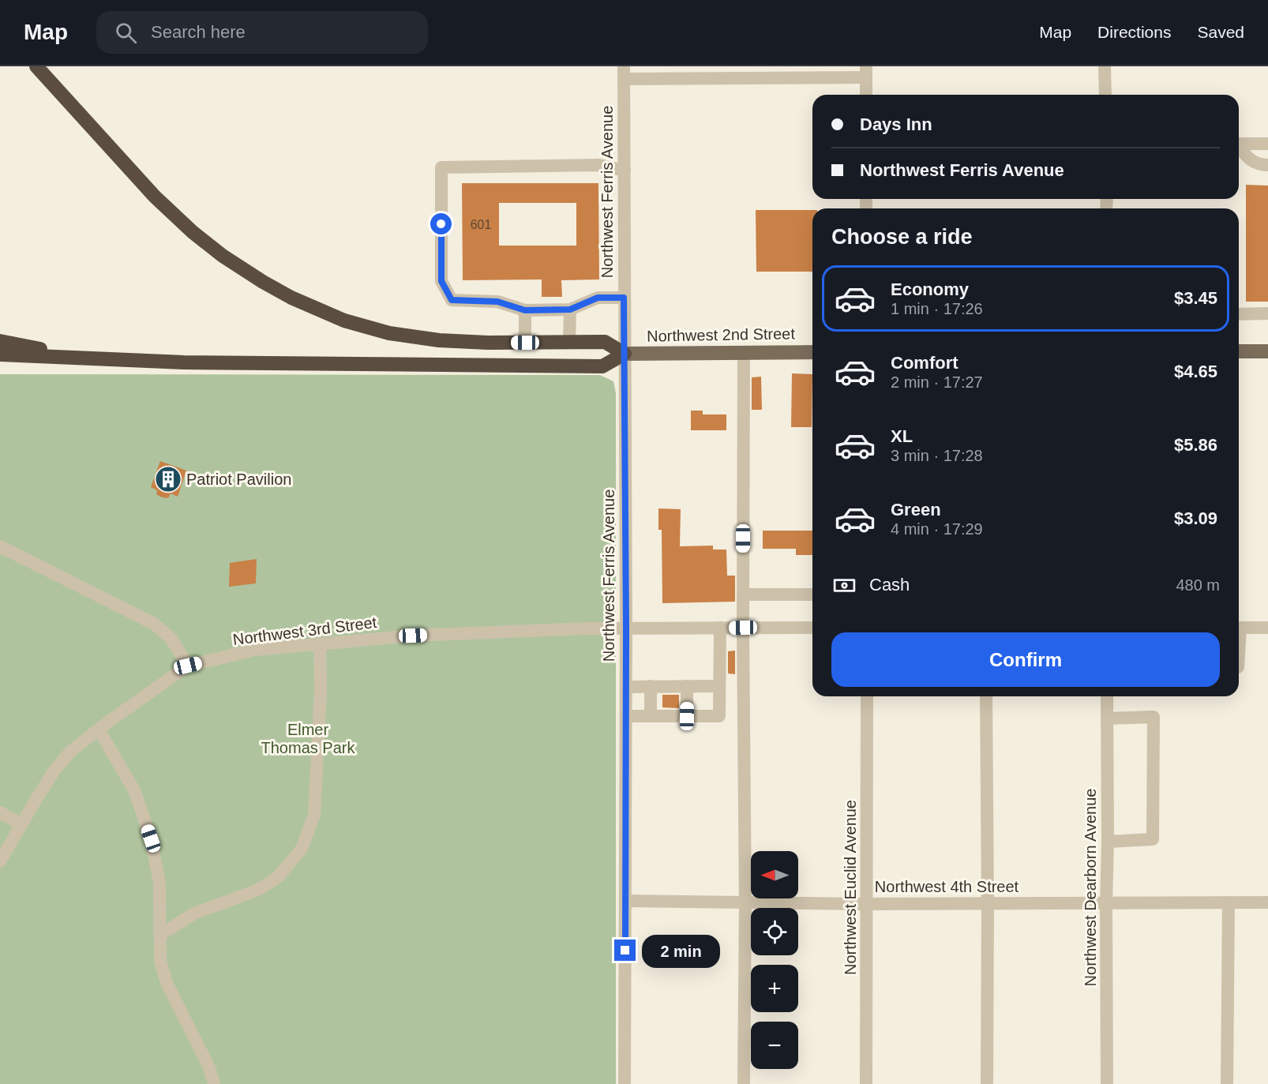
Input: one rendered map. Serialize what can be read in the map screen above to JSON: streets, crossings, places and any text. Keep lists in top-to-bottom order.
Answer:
{
  "streets": {
    "main road": ["Northwest 2nd Street"],
    "street": [
      "Northwest Ferris Avenue",
      "Northwest 3rd Street",
      "Northwest 4th Street",
      "Northwest Euclid Avenue",
      "Northwest Dearborn Avenue"
    ]
  },
  "crossings": [
    ["Northwest Ferris Avenue", "Northwest 2nd Street"],
    ["Northwest Ferris Avenue", "Northwest 3rd Street"],
    ["Northwest Ferris Avenue", "Northwest 4th Street"],
    ["Northwest 4th Street", "Northwest Euclid Avenue"],
    ["Northwest 4th Street", "Northwest Dearborn Avenue"]
  ],
  "parks": ["Elmer Thomas Park"],
  "places": {
    "building": ["Patriot Pavilion"]
  },
  "house_numbers": ["601"],
  "north": "left",
  "page": {
    "header": "Map",
    "search": "Search here",
    "nav": ["Map", "Directions", "Saved"],
    "banner": ["Days Inn", "Northwest Ferris Avenue"],
    "heading": "Choose a ride",
    "list": [
      {
        "name": "Economy",
        "note": "1 min · 17:26",
        "value": "$3.45"
      },
      {
        "name": "Comfort",
        "note": "2 min · 17:27",
        "value": "$4.65"
      },
      {
        "name": "XL",
        "note": "3 min · 17:28",
        "value": "$5.86"
      },
      {
        "name": "Green",
        "note": "4 min · 17:29",
        "value": "$3.09"
      }
    ],
    "pay": ["Cash", "480 m"],
    "buttons": "Confirm",
    "map_buttons": ["+", "−"],
    "bubble": "2 min"
  }
}
